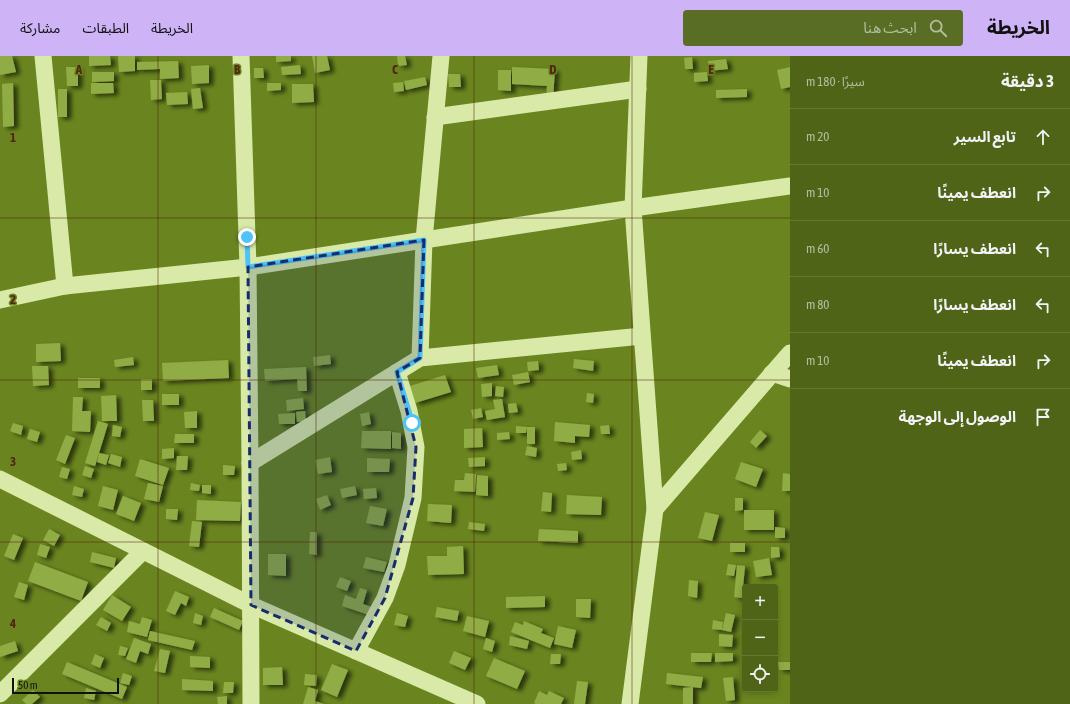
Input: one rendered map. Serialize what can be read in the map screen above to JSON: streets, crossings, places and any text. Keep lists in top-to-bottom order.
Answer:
{
  "scale_bar": "50 m",
  "page": {
    "header": "الخريطة",
    "search": "ابحث هنا",
    "nav": ["الخريطة", "الطبقات", "مشاركة"],
    "heading": ["3 دقيقة", "سيرًا · 180 m"],
    "list": [
      ["تابع السير", "20 m"],
      ["انعطف يمينًا", "10 m"],
      ["انعطف يسارًا", "60 m"],
      ["انعطف يسارًا", "80 m"],
      ["انعطف يمينًا", "10 m"],
      "الوصول إلى الوجهة"
    ],
    "map_buttons": ["+", "−"],
    "scale": "50 m"
  },
  "grid": {
    "columns": [
      "A",
      "B",
      "C",
      "D",
      "E"
    ],
    "rows": [
      "1",
      "2",
      "3",
      "4"
    ]
  }
}
